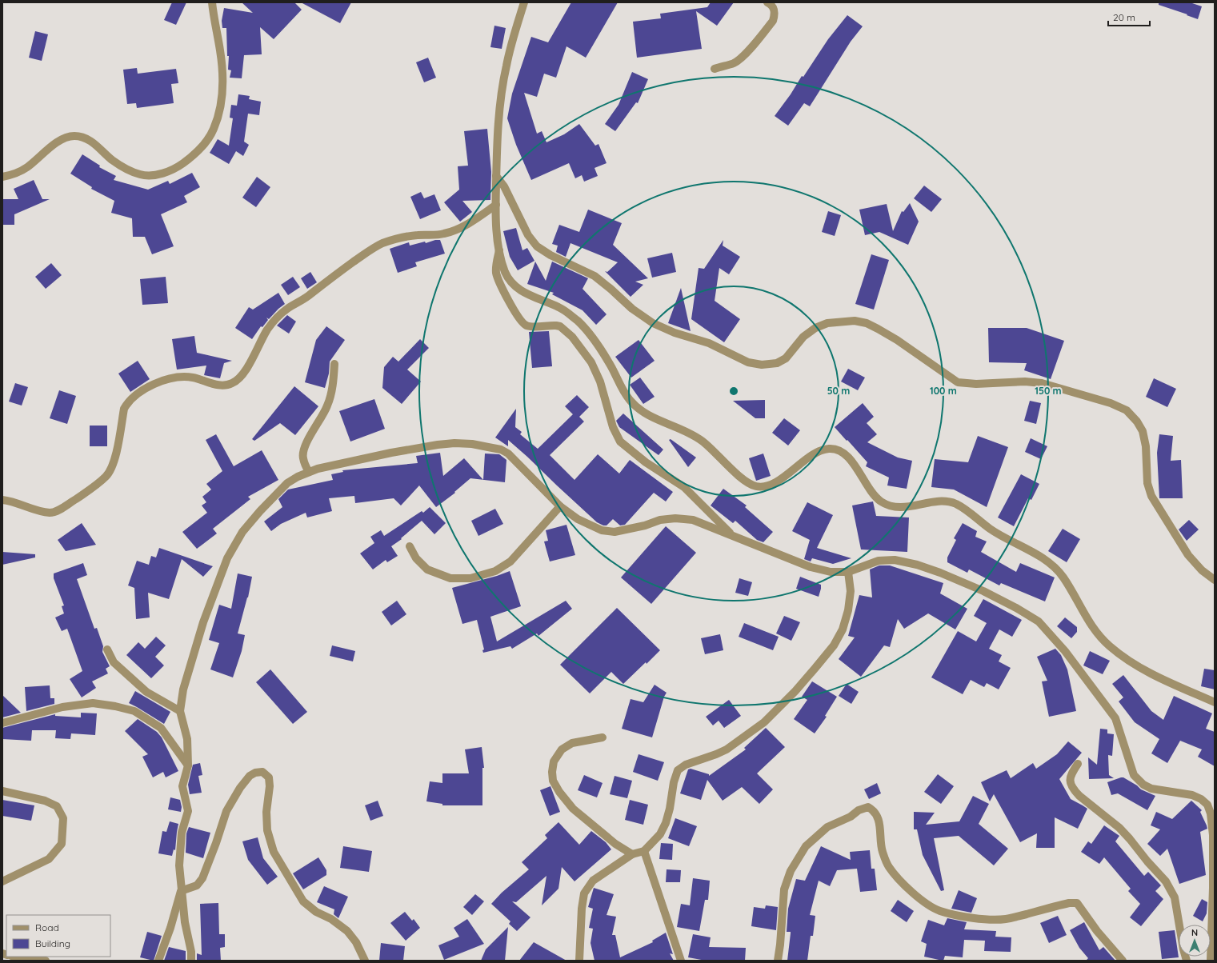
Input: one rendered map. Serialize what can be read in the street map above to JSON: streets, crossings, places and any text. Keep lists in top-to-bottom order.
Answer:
{
  "legend": ["Road", "Building"],
  "scale_bar": "20 m",
  "north": "top",
  "rings": ["50 m", "100 m", "150 m"]
}
